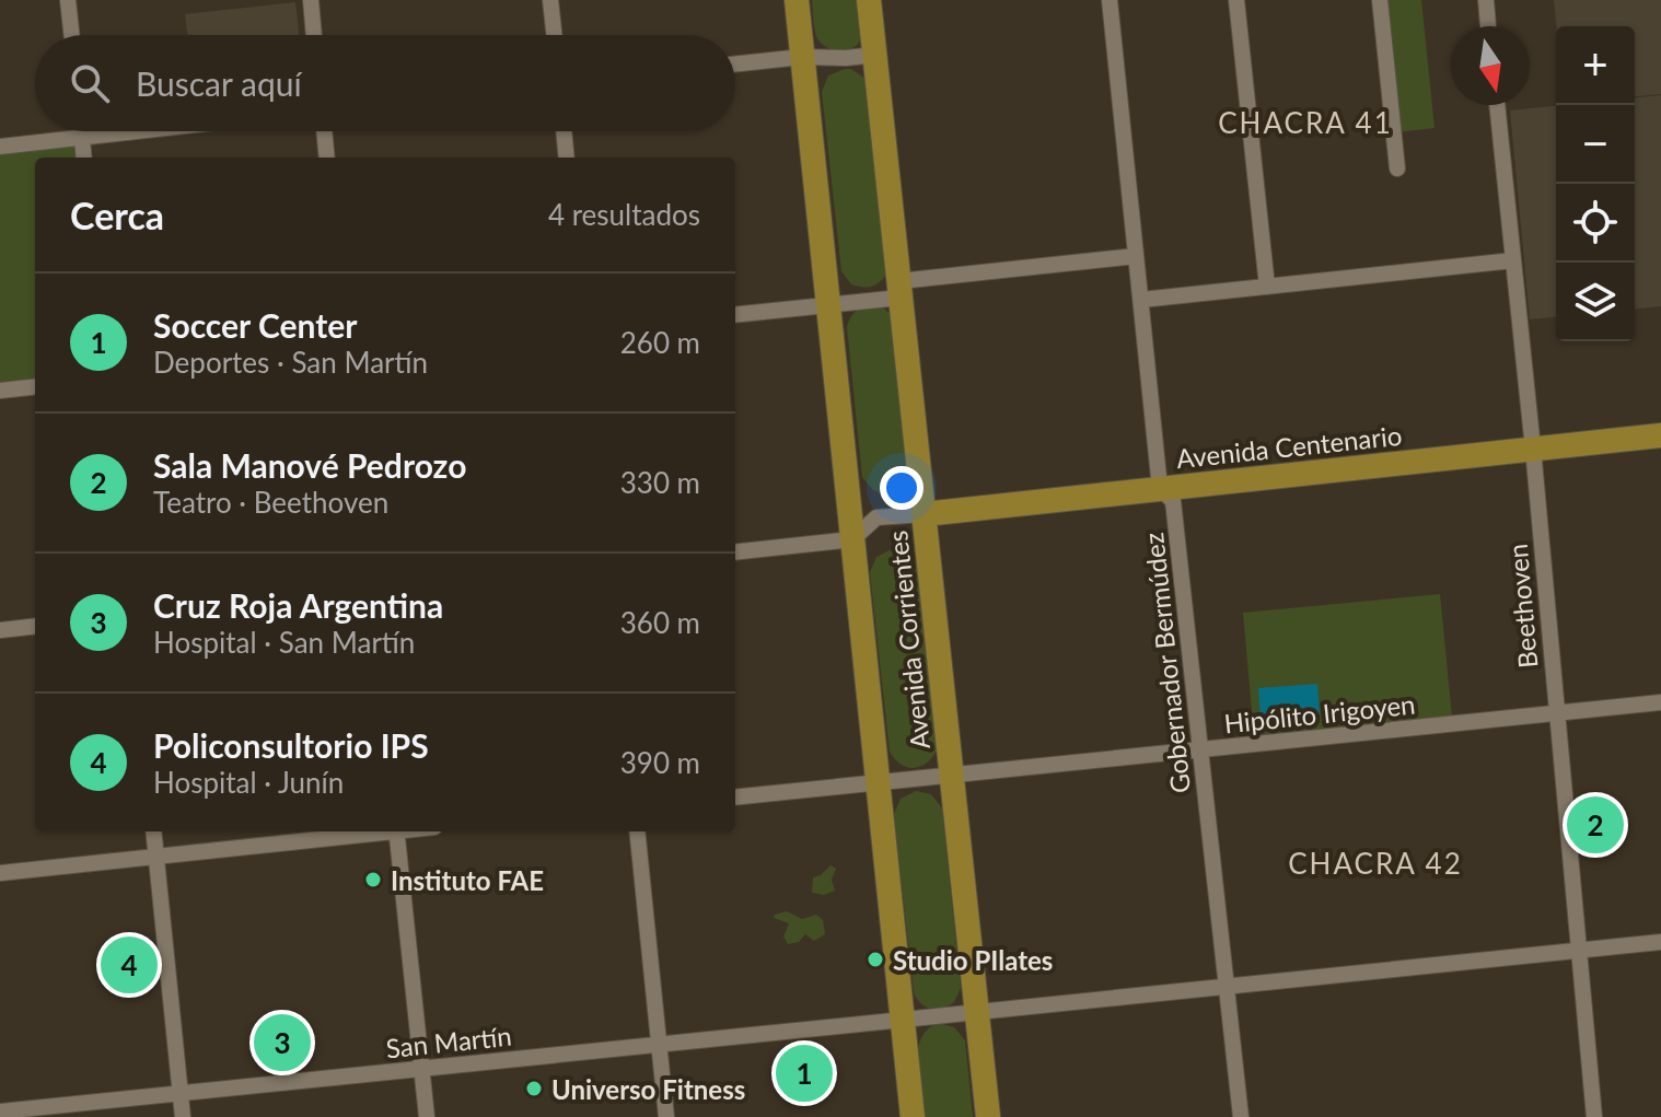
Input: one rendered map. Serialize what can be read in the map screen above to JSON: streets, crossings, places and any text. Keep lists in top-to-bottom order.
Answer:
{
  "streets": {
    "main road": ["Avenida Centenario", "Avenida Corrientes"],
    "street": [
      "Beethoven",
      "Gobernador Bermúdez",
      "Hipólito Irigoyen",
      "San Martín"
    ]
  },
  "crossings": [
    ["Avenida Centenario", "Beethoven"],
    ["Avenida Centenario", "Avenida Corrientes"],
    ["Avenida Centenario", "Gobernador Bermúdez"],
    ["Beethoven", "Hipólito Irigoyen"],
    ["Beethoven", "San Martín"],
    ["Avenida Corrientes", "Hipólito Irigoyen"],
    ["Avenida Corrientes", "San Martín"],
    ["Gobernador Bermúdez", "Hipólito Irigoyen"],
    ["Gobernador Bermúdez", "San Martín"]
  ],
  "districts": ["CHACRA 41", "CHACRA 42"],
  "places": ["Instituto FAE", "Studio PIlates", "Universo Fitness"],
  "north": "bottom",
  "page": {
    "map_buttons": ["+", "−"],
    "search": "Buscar aquí",
    "heading": ["Cerca", "4 resultados"],
    "list": [
      {
        "mark": "1",
        "name": "Soccer Center",
        "note": "Deportes · San Martín",
        "value": "260 m"
      },
      {
        "mark": "2",
        "name": "Sala Manové Pedrozo",
        "note": "Teatro · Beethoven",
        "value": "330 m"
      },
      {
        "mark": "3",
        "name": "Cruz Roja Argentina",
        "note": "Hospital · San Martín",
        "value": "360 m"
      },
      {
        "mark": "4",
        "name": "Policonsultorio IPS",
        "note": "Hospital · Junín",
        "value": "390 m"
      }
    ],
    "pins": [
      "2",
      "4",
      "3",
      "1"
    ]
  }
}
